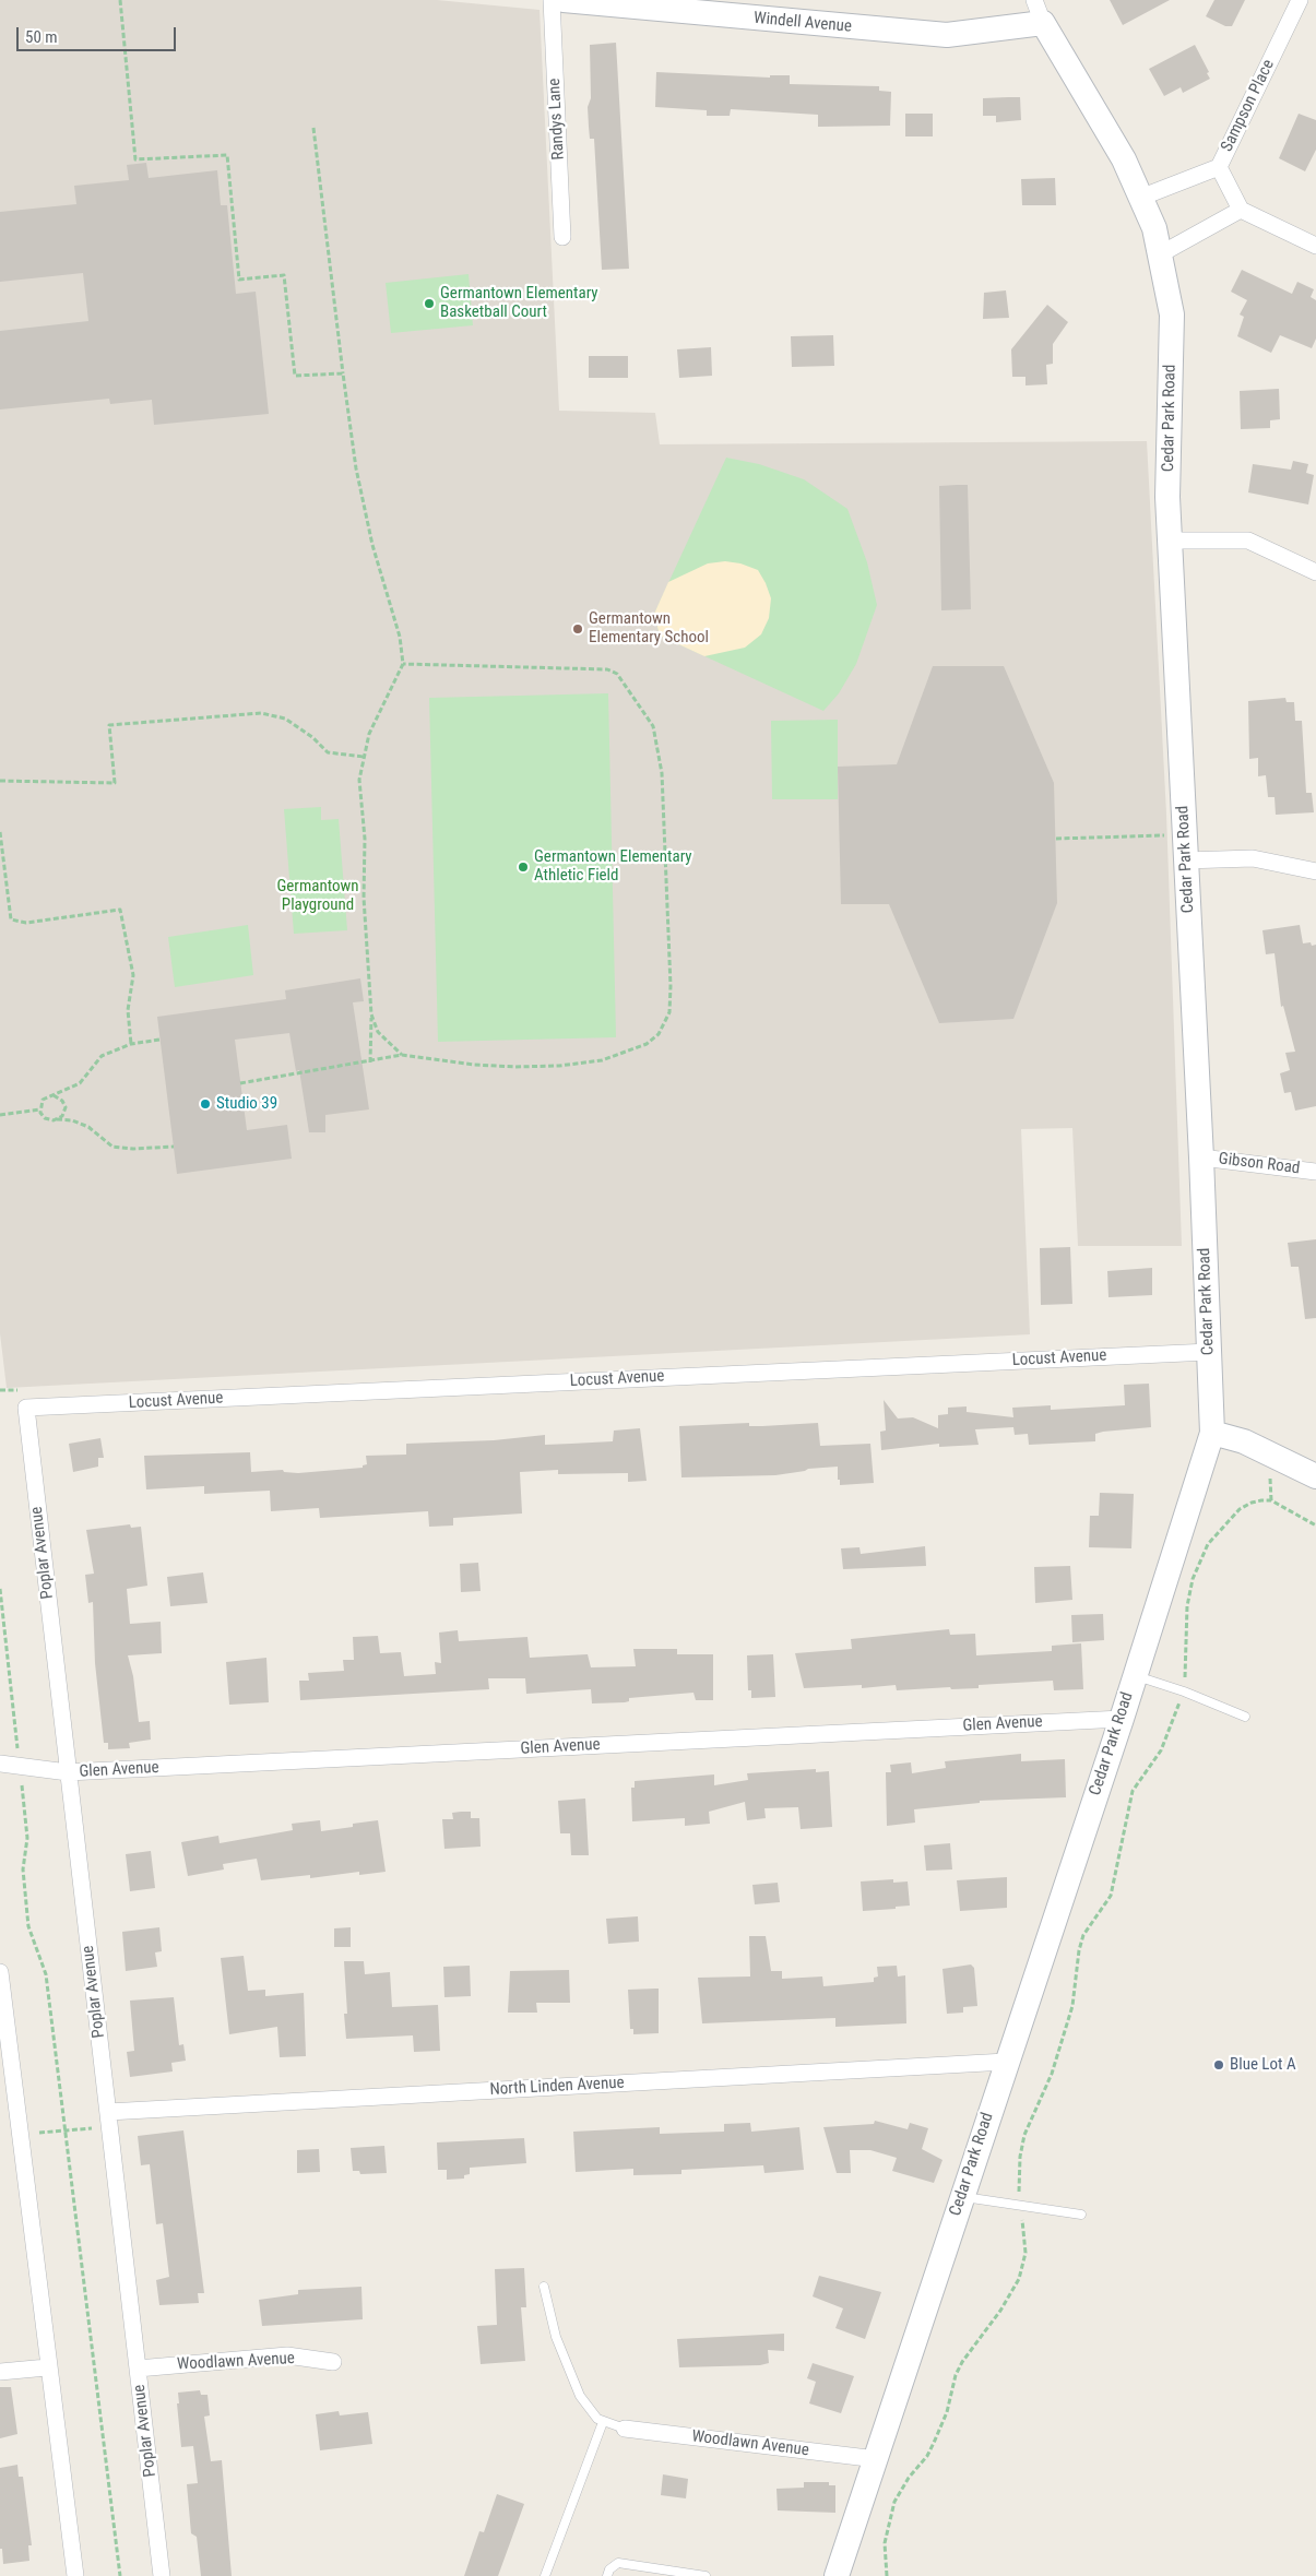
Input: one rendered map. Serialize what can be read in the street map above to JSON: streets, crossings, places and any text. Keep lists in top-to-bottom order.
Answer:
{
  "streets": {
    "street": [
      "Windell Avenue",
      "Sampson Place",
      "Randys Lane",
      "Cedar Park Road",
      "Gibson Road",
      "Locust Avenue",
      "Poplar Avenue",
      "Glen Avenue",
      "North Linden Avenue",
      "Woodlawn Avenue"
    ]
  },
  "crossings": [
    ["Windell Avenue", "Cedar Park Road"],
    ["Sampson Place", "Cedar Park Road"],
    ["Cedar Park Road", "Gibson Road"],
    ["Cedar Park Road", "Locust Avenue"],
    ["Cedar Park Road", "Glen Avenue"],
    ["Cedar Park Road", "North Linden Avenue"],
    ["Cedar Park Road", "Woodlawn Avenue"],
    ["Locust Avenue", "Poplar Avenue"],
    ["Poplar Avenue", "Glen Avenue"],
    ["Poplar Avenue", "North Linden Avenue"],
    ["Poplar Avenue", "Woodlawn Avenue"]
  ],
  "parks": ["Germantown Playground"],
  "places": [
    "Germantown Elementary Basketball Court",
    "Germantown Elementary School",
    "Germantown Elementary Athletic Field",
    "Studio 39",
    "Blue Lot A"
  ],
  "scale_bar": "50 m"
}
